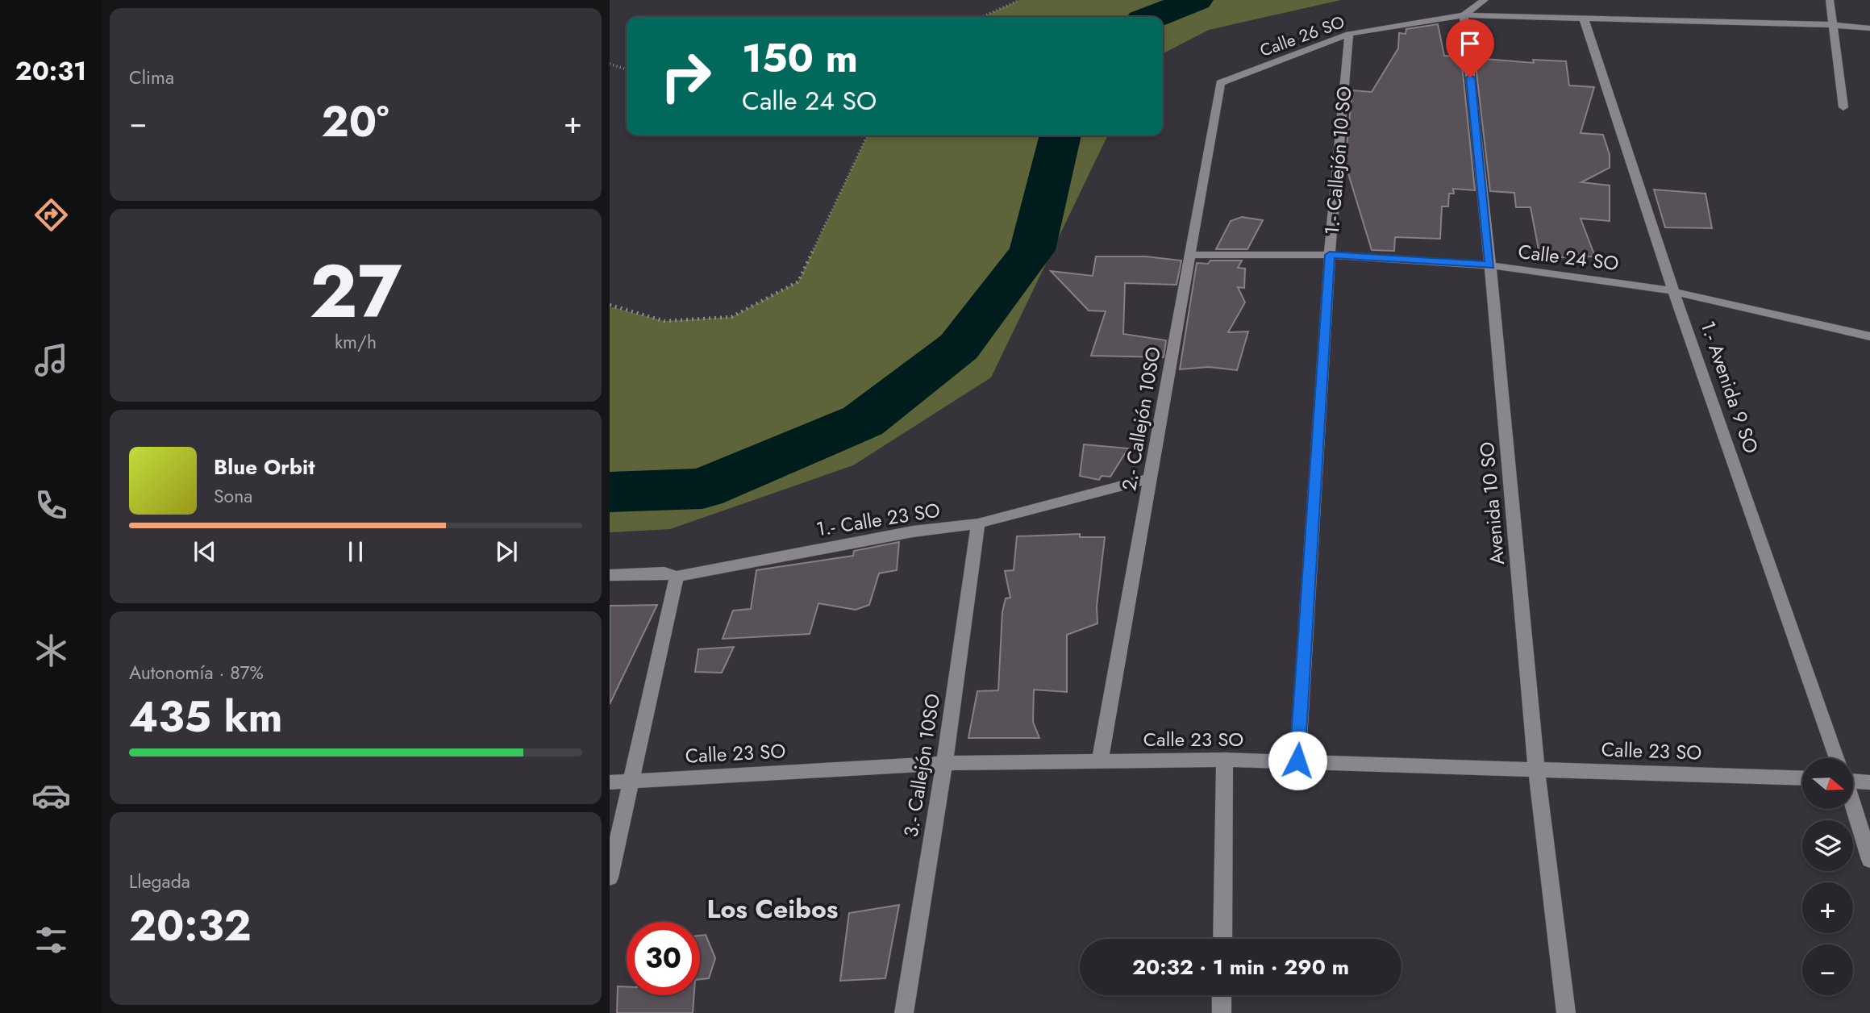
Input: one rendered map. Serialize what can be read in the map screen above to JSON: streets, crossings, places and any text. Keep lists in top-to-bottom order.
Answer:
{
  "streets": {
    "street": [
      "Calle 26 SO",
      "1.- Callejón 10 SO",
      "Calle 24 SO",
      "1.- Avenida 9 SO",
      "2.- Callejón 10SO",
      "Avenida 10 SO",
      "1.- Calle 23 SO",
      "Calle 23 SO",
      "3.- Callejón 10SO"
    ]
  },
  "crossings": [
    ["Calle 26 SO", "1.- Callejón 10 SO"],
    ["Calle 26 SO", "1.- Avenida 9 SO"],
    ["Calle 26 SO", "2.- Callejón 10SO"],
    ["Calle 26 SO", "Avenida 10 SO"],
    ["1.- Callejón 10 SO", "Calle 24 SO"],
    ["1.- Callejón 10 SO", "Calle 23 SO"],
    ["Calle 24 SO", "1.- Avenida 9 SO"],
    ["Calle 24 SO", "2.- Callejón 10SO"],
    ["Calle 24 SO", "Avenida 10 SO"],
    ["2.- Callejón 10SO", "1.- Calle 23 SO"],
    ["2.- Callejón 10SO", "Calle 23 SO"],
    ["Avenida 10 SO", "Calle 23 SO"],
    ["1.- Calle 23 SO", "3.- Callejón 10SO"],
    ["Calle 23 SO", "3.- Callejón 10SO"]
  ],
  "districts": ["Los Ceibos"],
  "north": "right",
  "page": {
    "tabs": "20:31",
    "tile": [
      "Clima",
      ["27", "km/h"],
      ["Autonomía · 87%", "435 km"],
      ["Llegada", "20:32"]
    ],
    "turn": ["150 m", "Calle 24 SO"],
    "heat": ["−", "20°", "+"],
    "song": ["Blue Orbit", "Sona"],
    "map_buttons": ["+", "−"],
    "limit": "30",
    "trip": "20:32 · 1 min · 290 m"
  }
}
